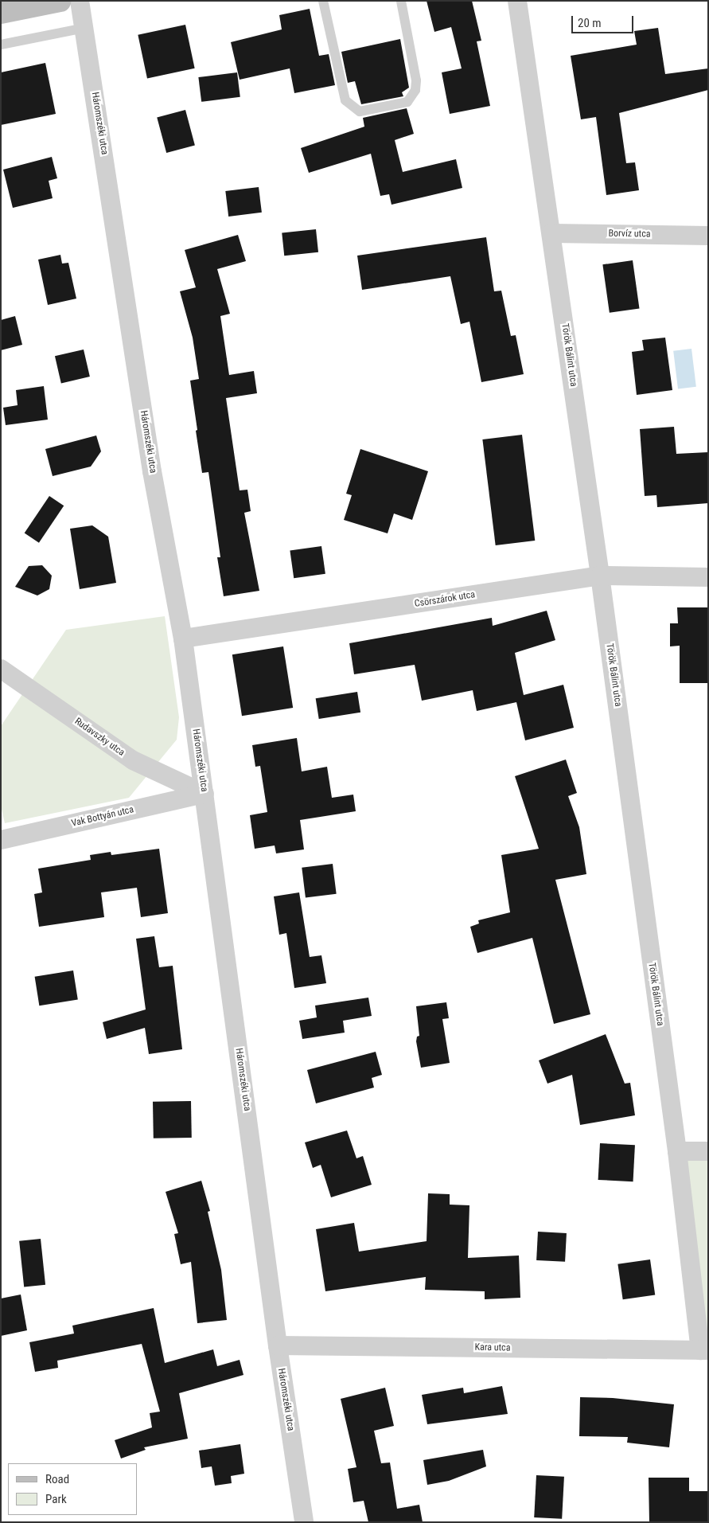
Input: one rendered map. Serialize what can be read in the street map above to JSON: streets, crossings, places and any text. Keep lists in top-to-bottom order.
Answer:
{
  "streets": {
    "street": [
      "Háromszéki utca",
      "Borvíz utca",
      "Török Bálint utca",
      "Csörszárok utca",
      "Rudavszky utca",
      "Vak Bottyán utca",
      "Kara utca"
    ]
  },
  "crossings": [
    ["Háromszéki utca", "Csörszárok utca"],
    ["Háromszéki utca", "Rudavszky utca"],
    ["Háromszéki utca", "Vak Bottyán utca"],
    ["Háromszéki utca", "Kara utca"],
    ["Borvíz utca", "Török Bálint utca"],
    ["Török Bálint utca", "Csörszárok utca"],
    ["Török Bálint utca", "Kara utca"],
    ["Rudavszky utca", "Vak Bottyán utca"]
  ],
  "legend": ["Road", "Park"],
  "scale_bar": "20 m"
}
